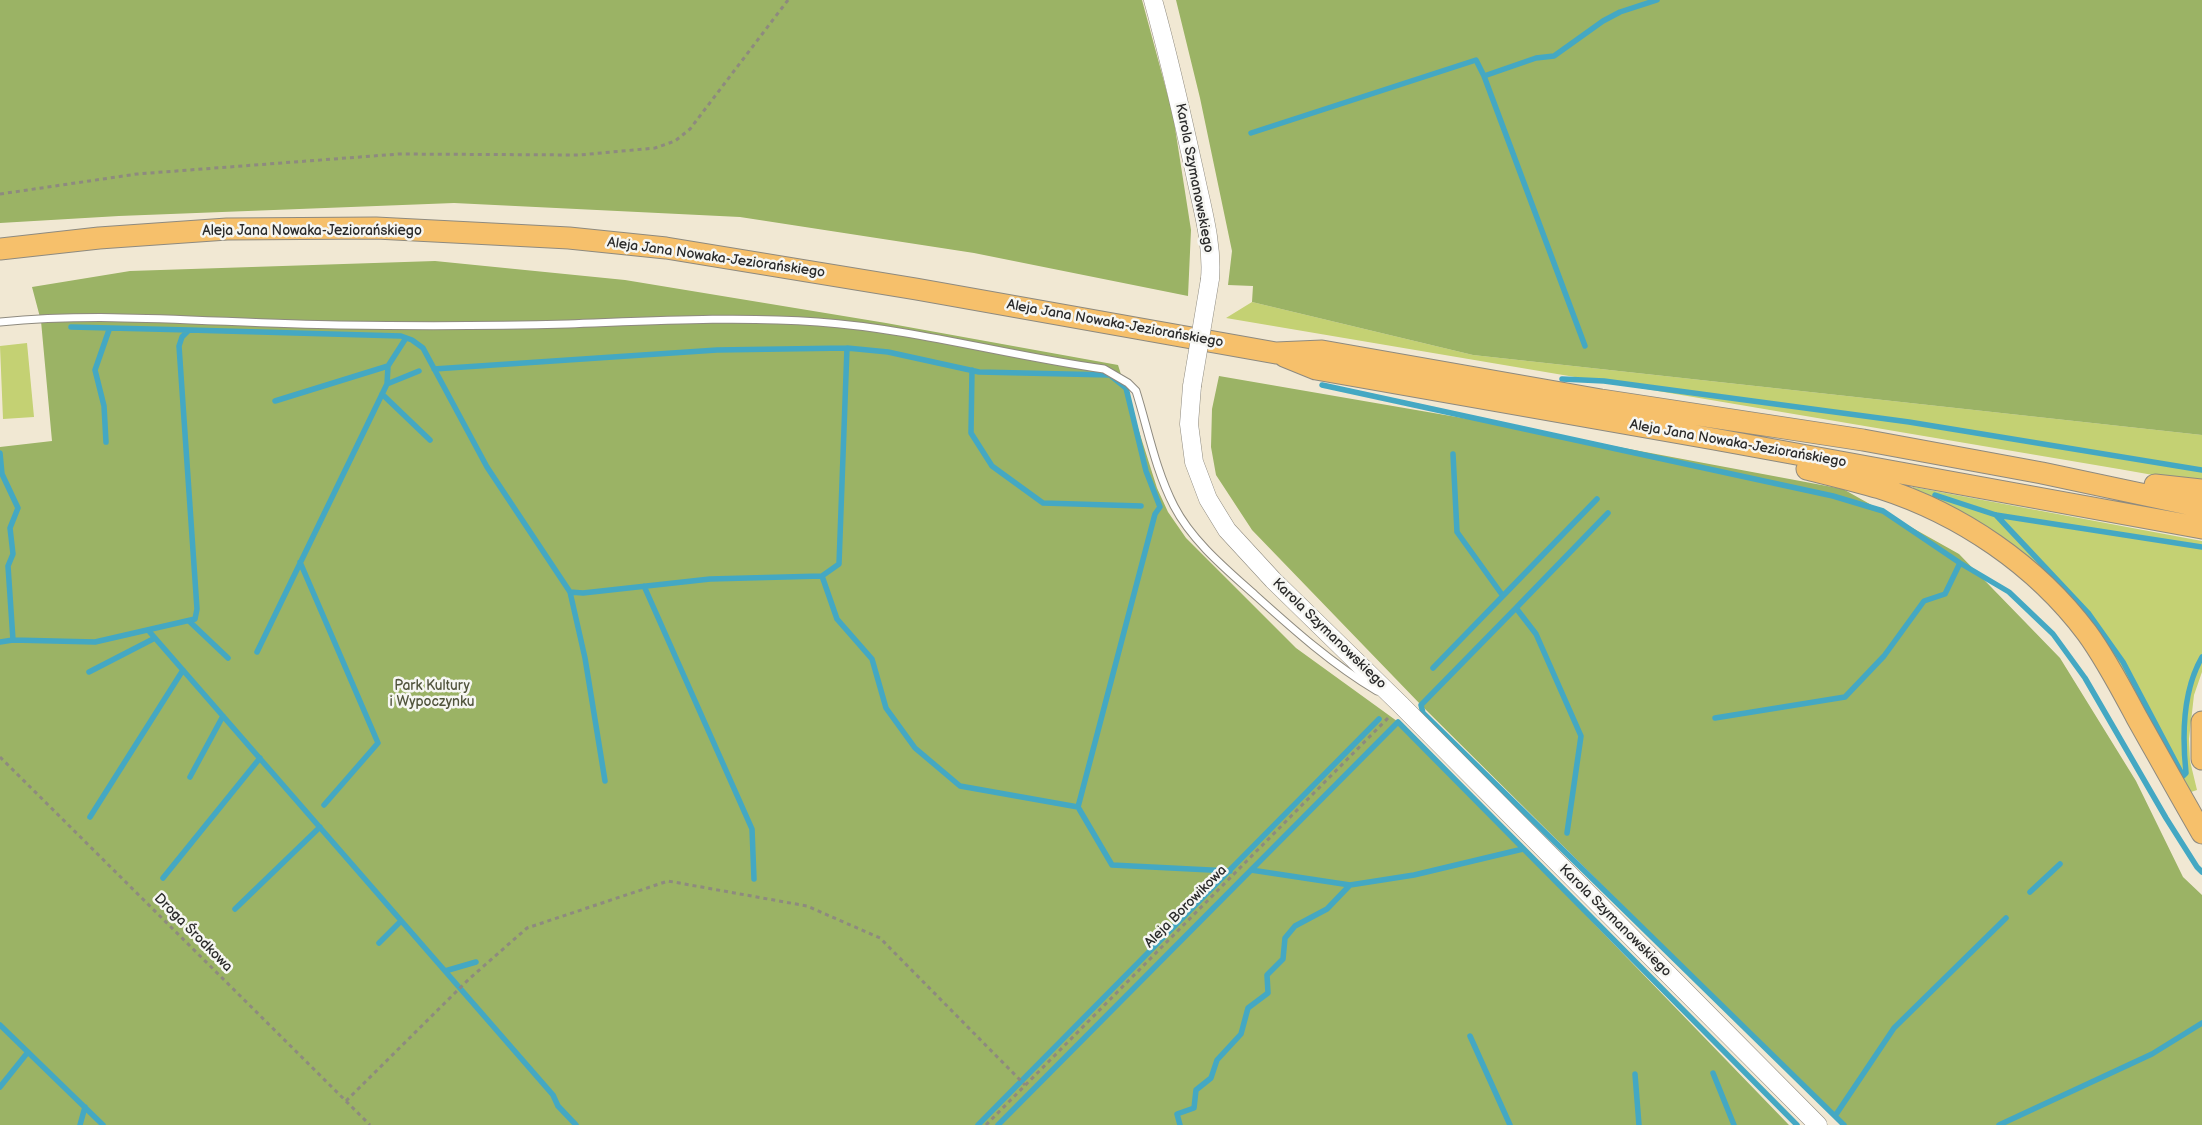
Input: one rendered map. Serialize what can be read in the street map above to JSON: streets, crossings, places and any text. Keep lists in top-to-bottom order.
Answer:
{
  "streets": {
    "main road": ["Aleja Jana Nowaka-Jeziorańskiego"],
    "street": ["Karola Szymanowskiego"],
    "path": ["Aleja Borowikowa", "Droga Środkowa"]
  },
  "crossings": [
    ["Karola Szymanowskiego", "Aleja Borowikowa"]
  ],
  "parks": ["Park Kultury i Wypoczynku"]
}
